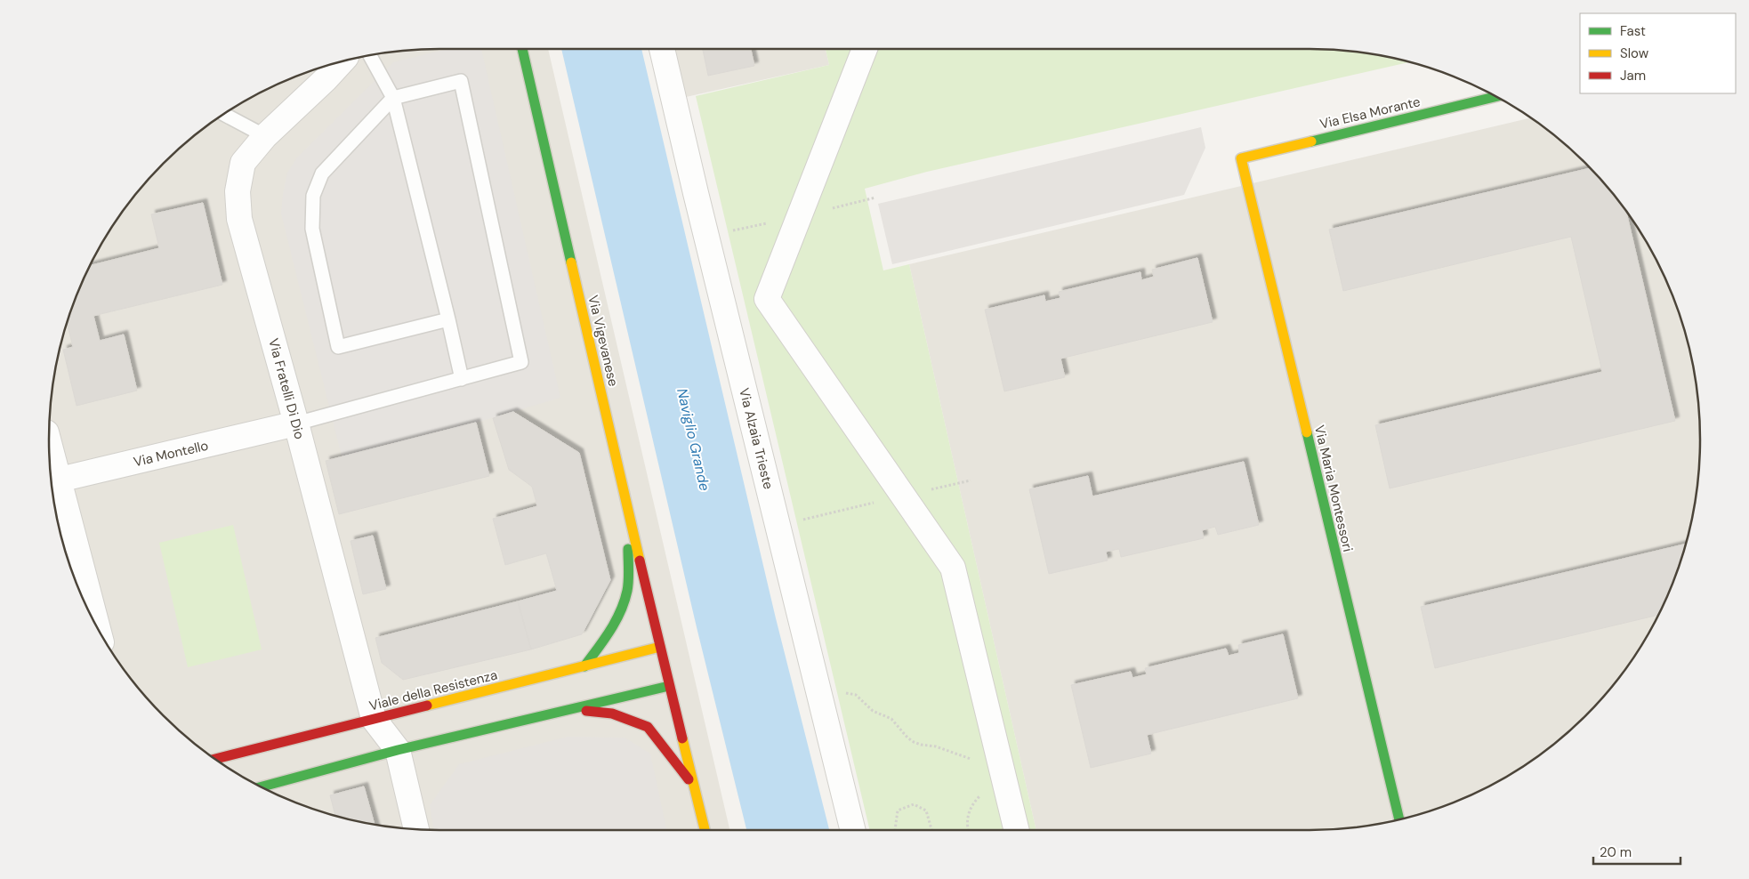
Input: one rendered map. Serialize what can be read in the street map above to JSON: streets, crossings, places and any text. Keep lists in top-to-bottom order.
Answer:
{
  "streets": {
    "street": [
      "Via Elsa Morante",
      "Via Vigevanese",
      "Via Fratelli Di Dio",
      "Via Alzaia Trieste",
      "Via Montello",
      "Via Maria Montessori",
      "Viale della Resistenza"
    ]
  },
  "crossings": [
    ["Via Elsa Morante", "Via Maria Montessori"],
    ["Via Vigevanese", "Viale della Resistenza"],
    ["Via Fratelli Di Dio", "Via Montello"],
    ["Via Fratelli Di Dio", "Viale della Resistenza"]
  ],
  "water": ["Naviglio Grande"],
  "legend": ["Fast", "Slow", "Jam"],
  "scale_bar": "20 m"
}
